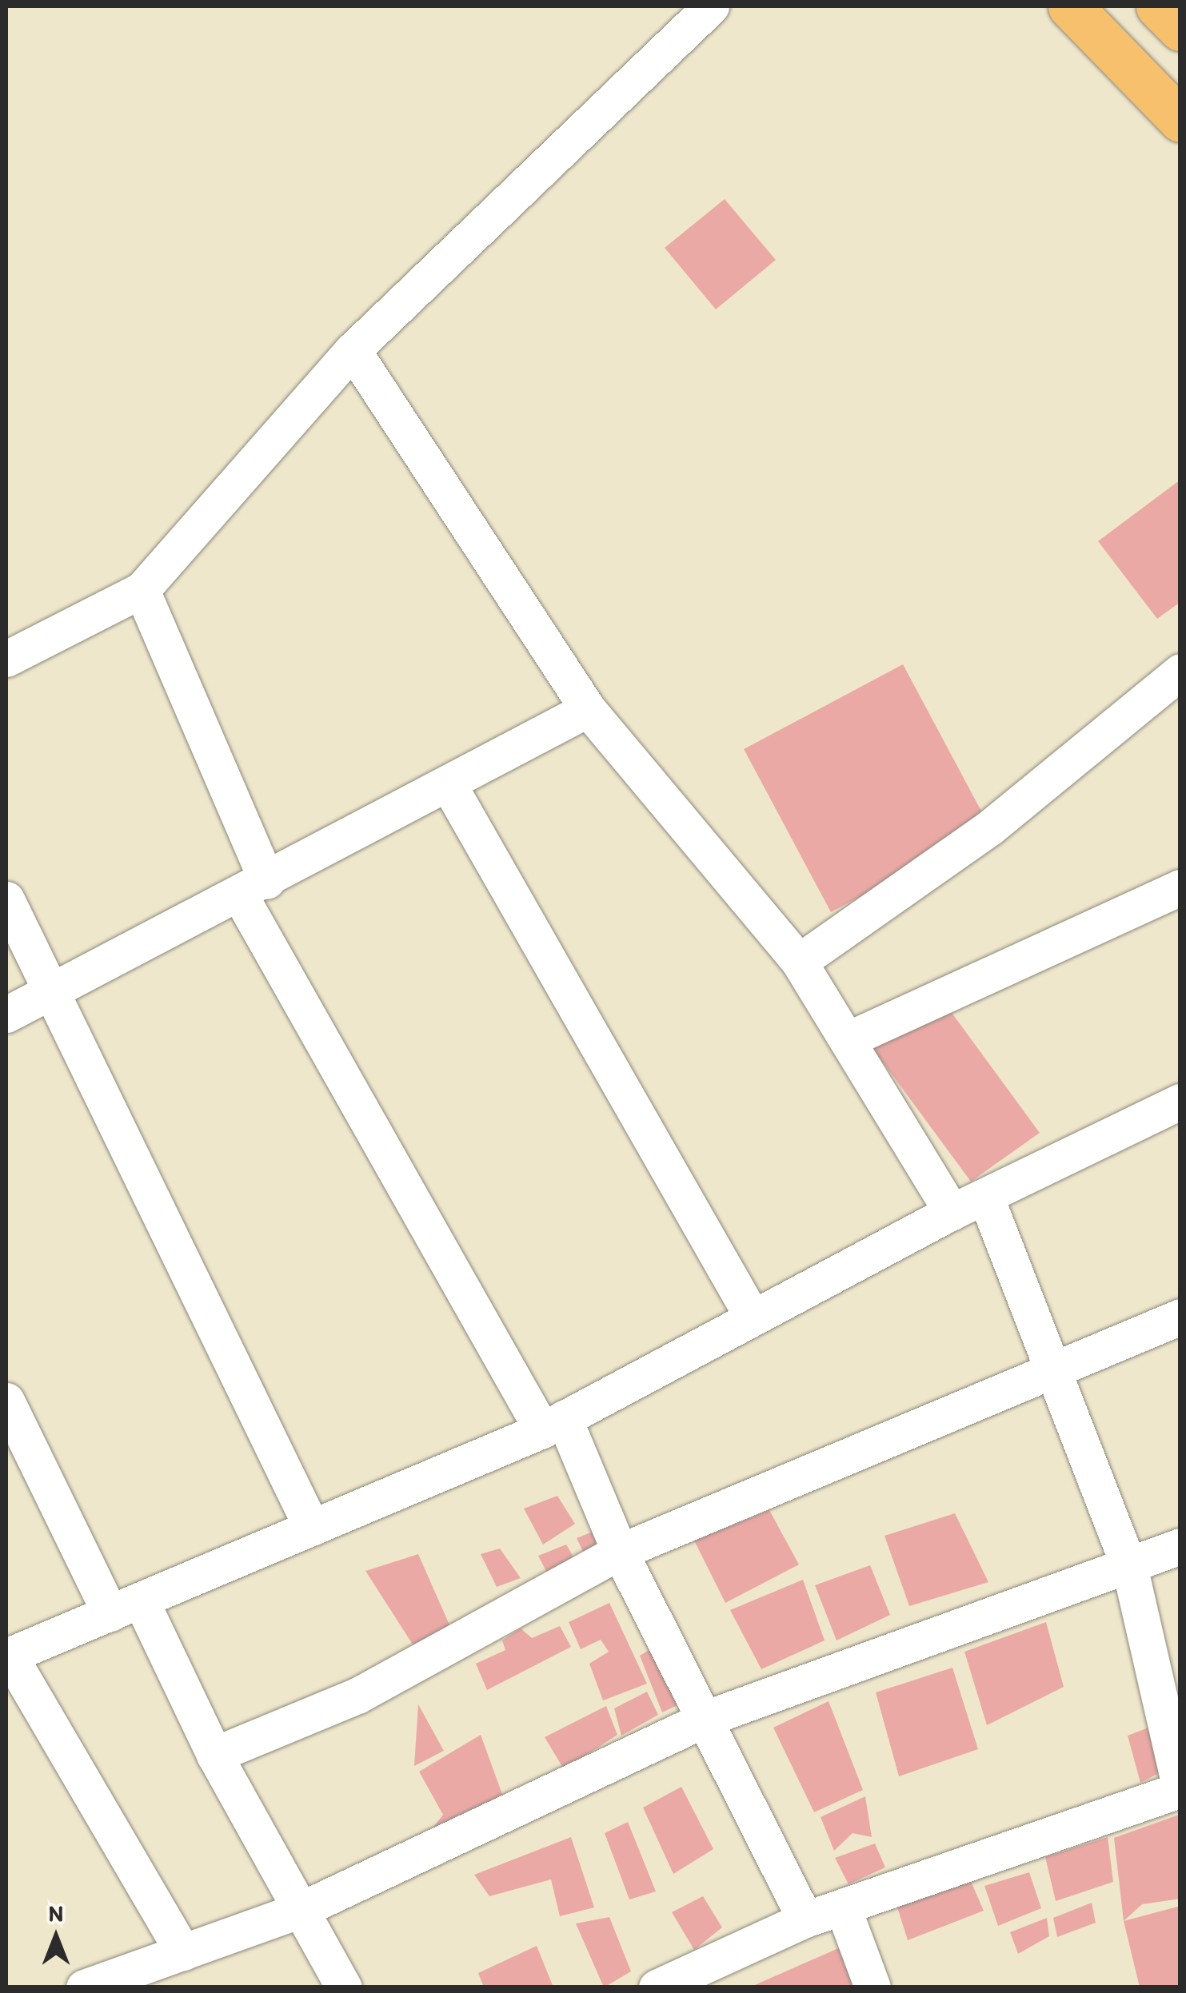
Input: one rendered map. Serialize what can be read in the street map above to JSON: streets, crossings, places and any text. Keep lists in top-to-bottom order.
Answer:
{
  "north": "top"
}
